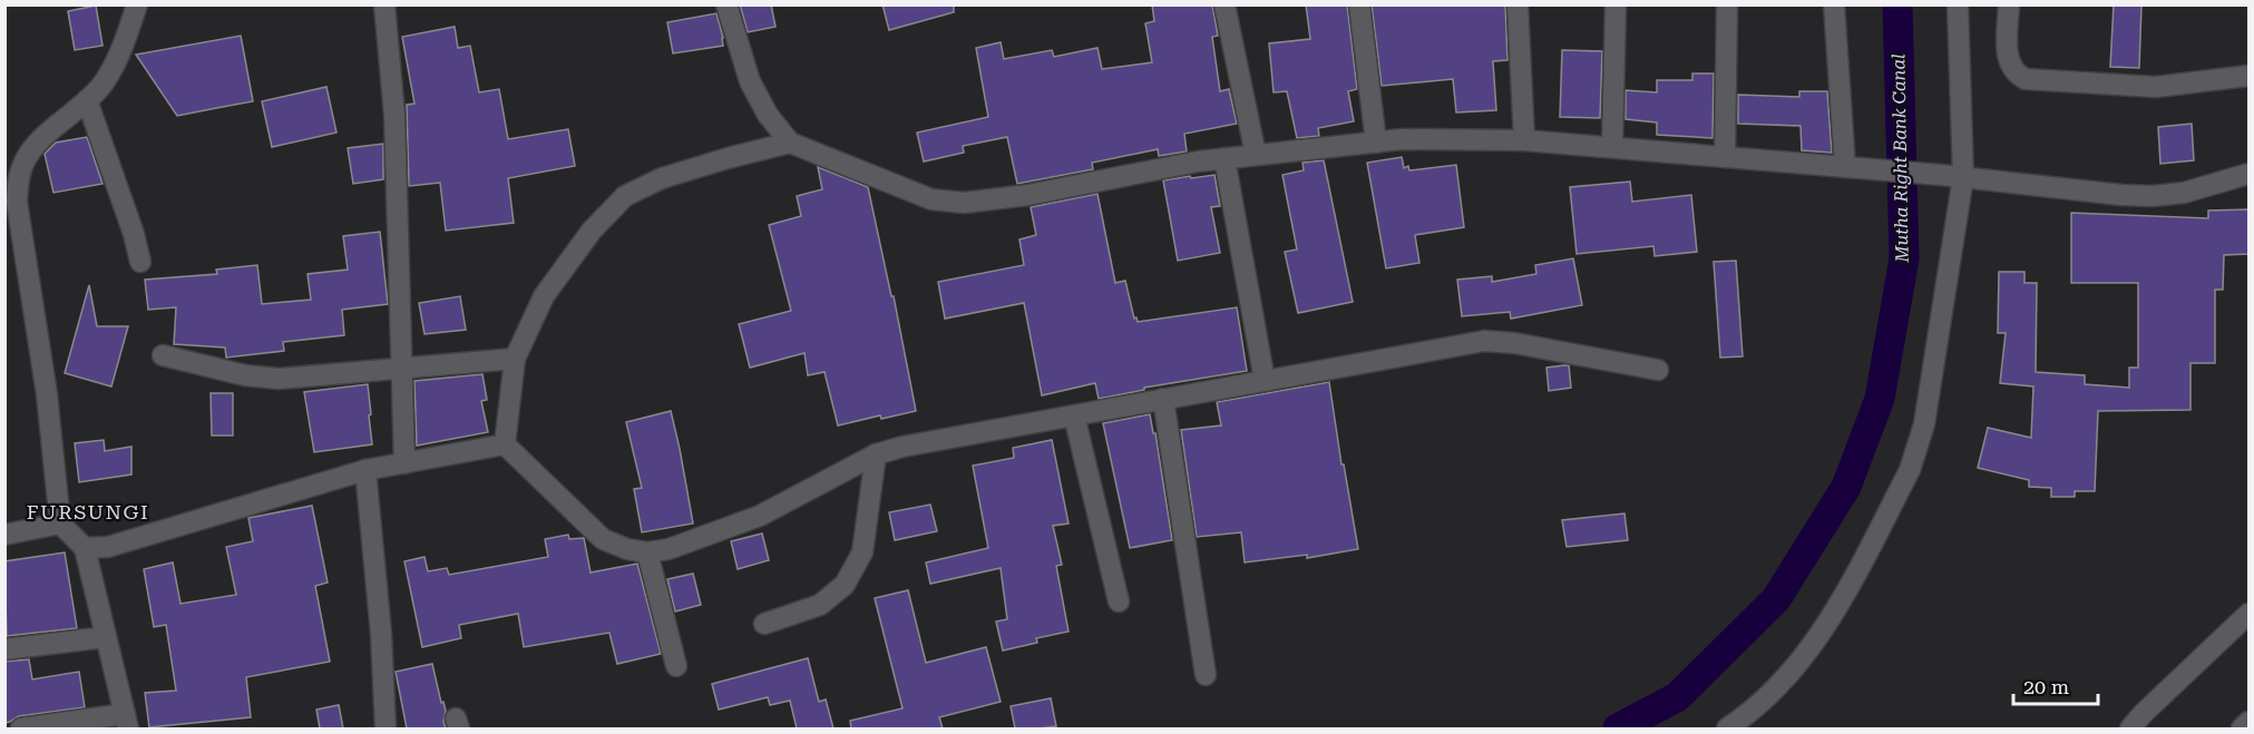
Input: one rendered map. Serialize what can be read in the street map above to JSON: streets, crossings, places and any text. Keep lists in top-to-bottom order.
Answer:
{
  "districts": ["FURSUNGI"],
  "water": ["Mutha Right Bank Canal"],
  "scale_bar": "20 m"
}
